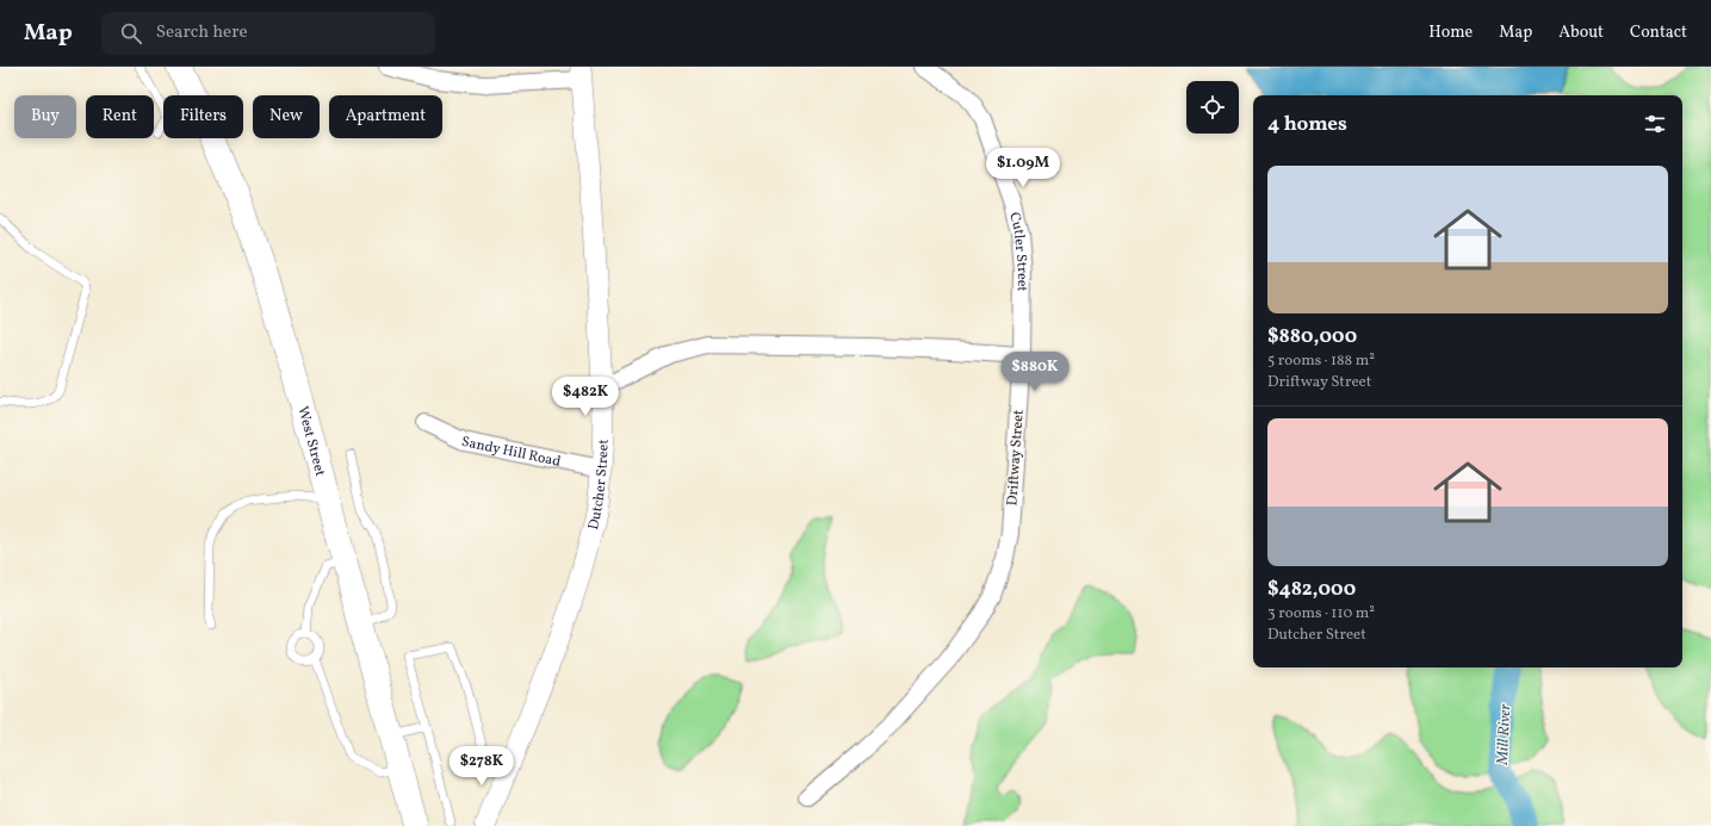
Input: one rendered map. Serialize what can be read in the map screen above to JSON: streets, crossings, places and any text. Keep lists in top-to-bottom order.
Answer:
{
  "streets": {
    "main road": ["West Street"],
    "street": [
      "Cutler Street",
      "Sandy Hill Road",
      "Driftway Street",
      "Dutcher Street"
    ]
  },
  "crossings": [
    ["Cutler Street", "Driftway Street"],
    ["Sandy Hill Road", "Dutcher Street"]
  ],
  "water": ["Mill River"],
  "page": {
    "header": "Map",
    "search": "Search here",
    "nav": [
      "Home",
      "Map",
      "About",
      "Contact"
    ],
    "chip": [
      "Buy",
      "Rent",
      "Filters",
      "New",
      "Apartment"
    ],
    "heading": "4 homes",
    "price": [
      "$1.09M",
      "$880K",
      "$482K",
      "$278K"
    ],
    "list": [
      {
        "name": "$880,000",
        "note": "5 rooms · 188 m² · Driftway Street"
      },
      {
        "name": "$482,000",
        "note": "3 rooms · 110 m² · Dutcher Street"
      }
    ]
  }
}
